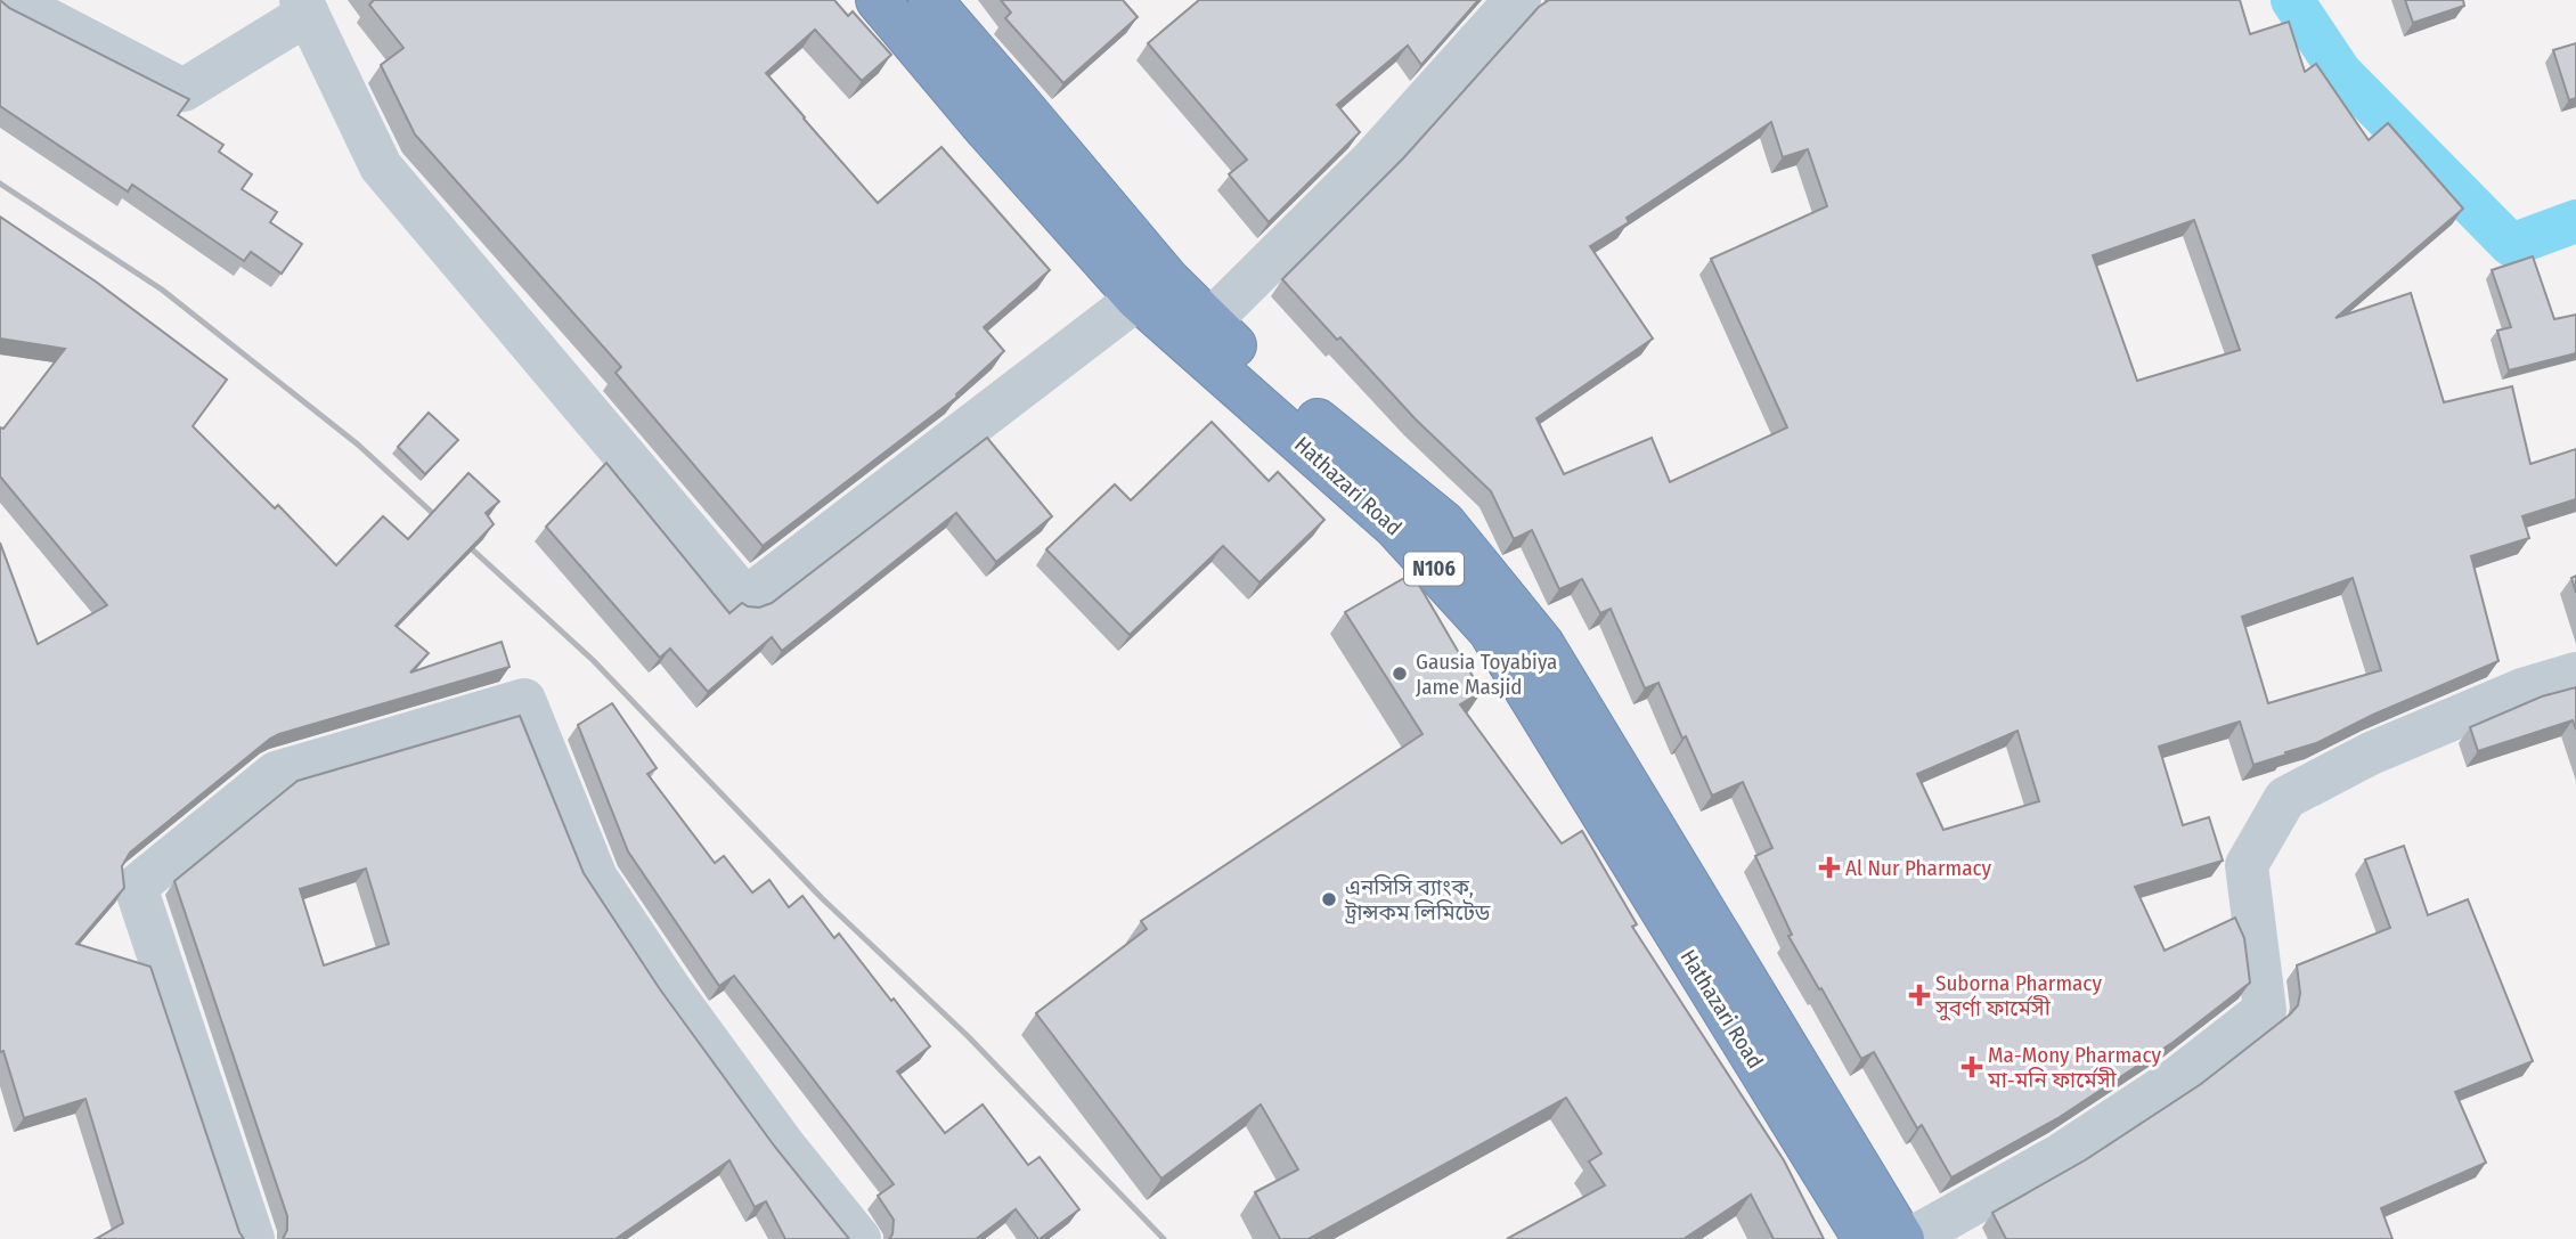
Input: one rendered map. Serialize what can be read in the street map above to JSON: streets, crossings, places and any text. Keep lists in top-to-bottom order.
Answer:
{
  "streets": {
    "highway": ["Hathazari Road", "N106"]
  },
  "places": {
    "other": ["Gausia Toyabiya Jame Masjid", "এনসিসি ব্যাংক, ট্রান্সকম লিমিটেড"],
    "health": ["Al Nur Pharmacy", "Suborna Pharmacy সুবর্ণা ফার্মেসী", "Ma-Mony Pharmacy মা-মনি ফার্মেসী"]
  }
}
